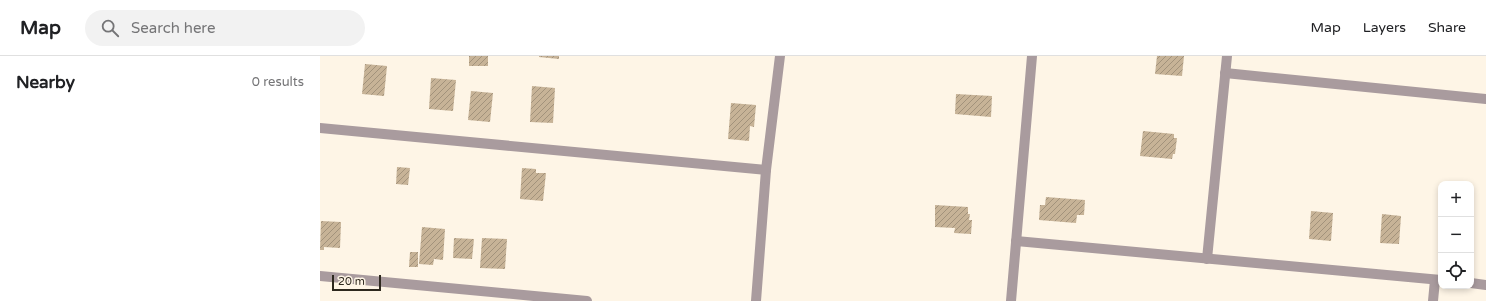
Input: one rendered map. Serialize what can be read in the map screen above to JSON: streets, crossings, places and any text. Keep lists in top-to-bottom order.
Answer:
{
  "scale_bar": "20 m",
  "page": {
    "header": "Map",
    "search": "Search here",
    "nav": ["Map", "Layers", "Share"],
    "heading": ["Nearby", "0 results"],
    "map_buttons": ["+", "−"],
    "scale": "20 m"
  }
}
